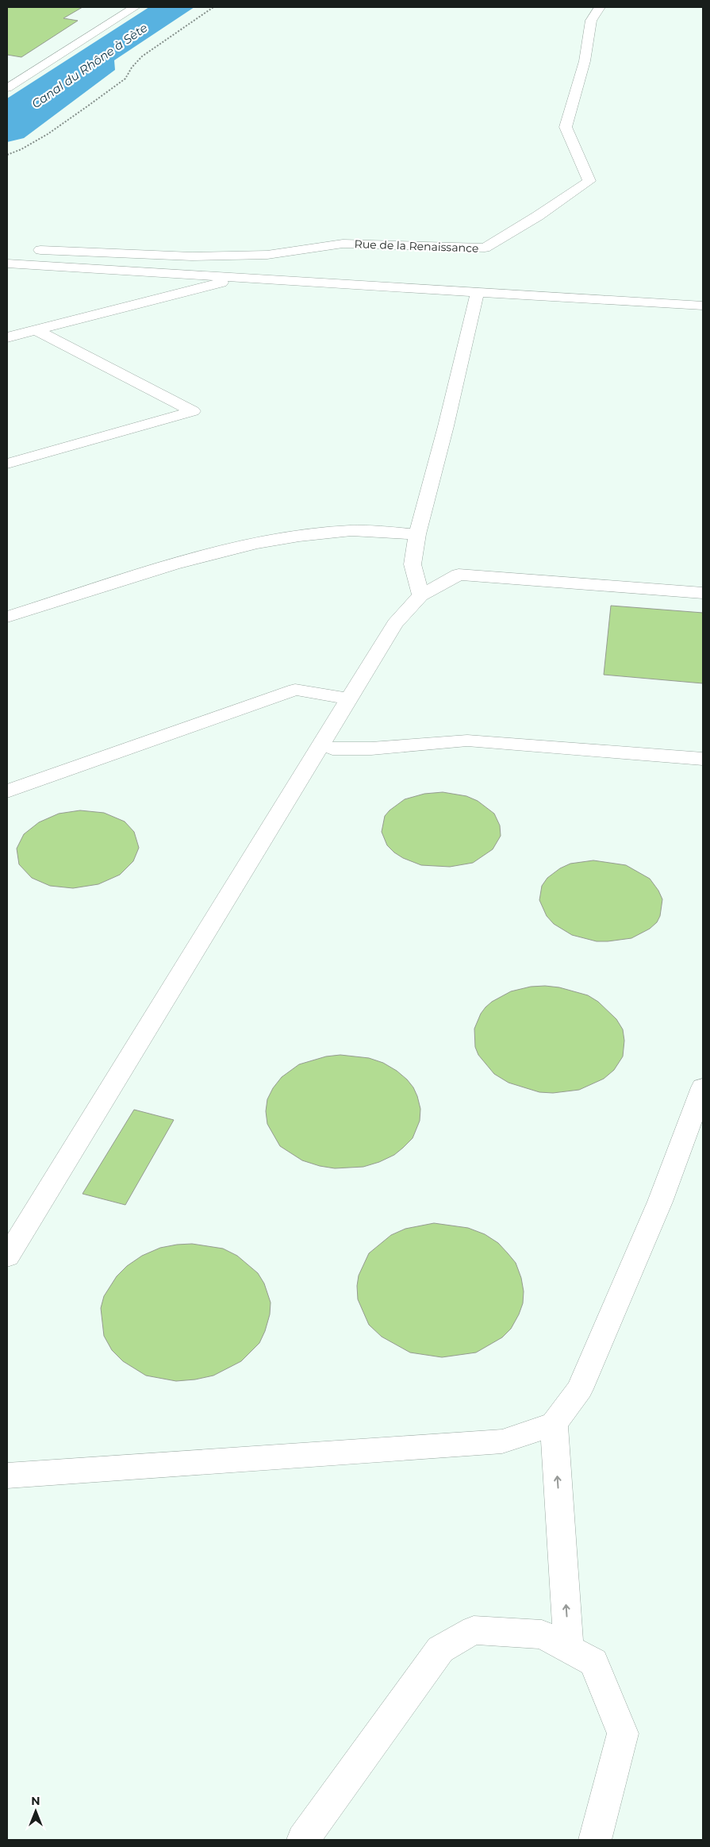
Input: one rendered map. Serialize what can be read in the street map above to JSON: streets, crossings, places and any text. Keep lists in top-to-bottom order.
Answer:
{
  "streets": {
    "street": ["Rue de la Renaissance"]
  },
  "water": ["Canal du Rhône à Sète"],
  "north": "top"
}
